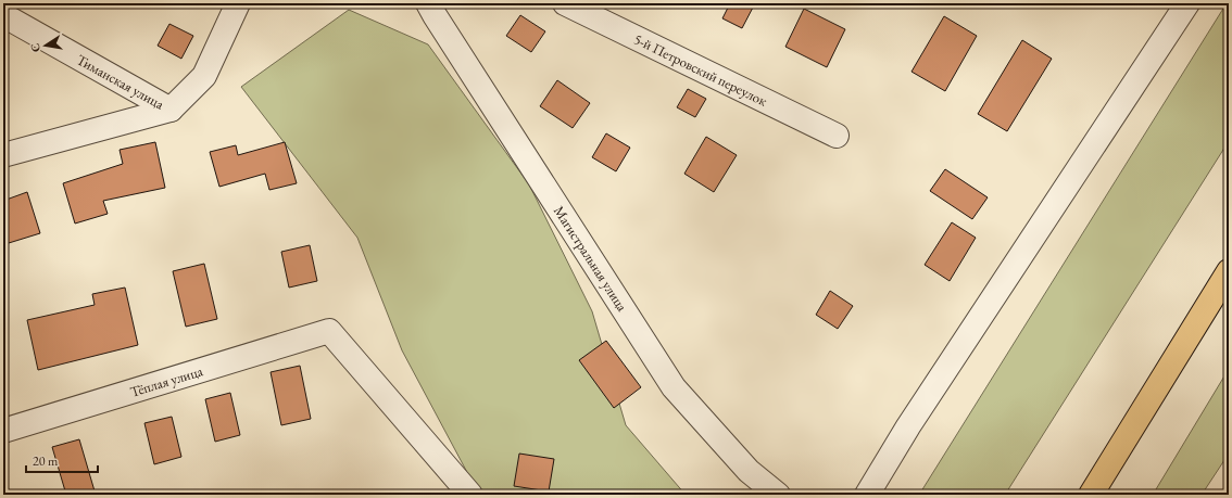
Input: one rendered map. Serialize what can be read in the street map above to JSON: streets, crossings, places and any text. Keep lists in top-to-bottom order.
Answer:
{
  "streets": {
    "street": [
      "5-й Петровский переулок",
      "Тиманская улица",
      "Магистральная улица",
      "Тёплая улица"
    ]
  },
  "scale_bar": "20 m",
  "north": "left"
}
